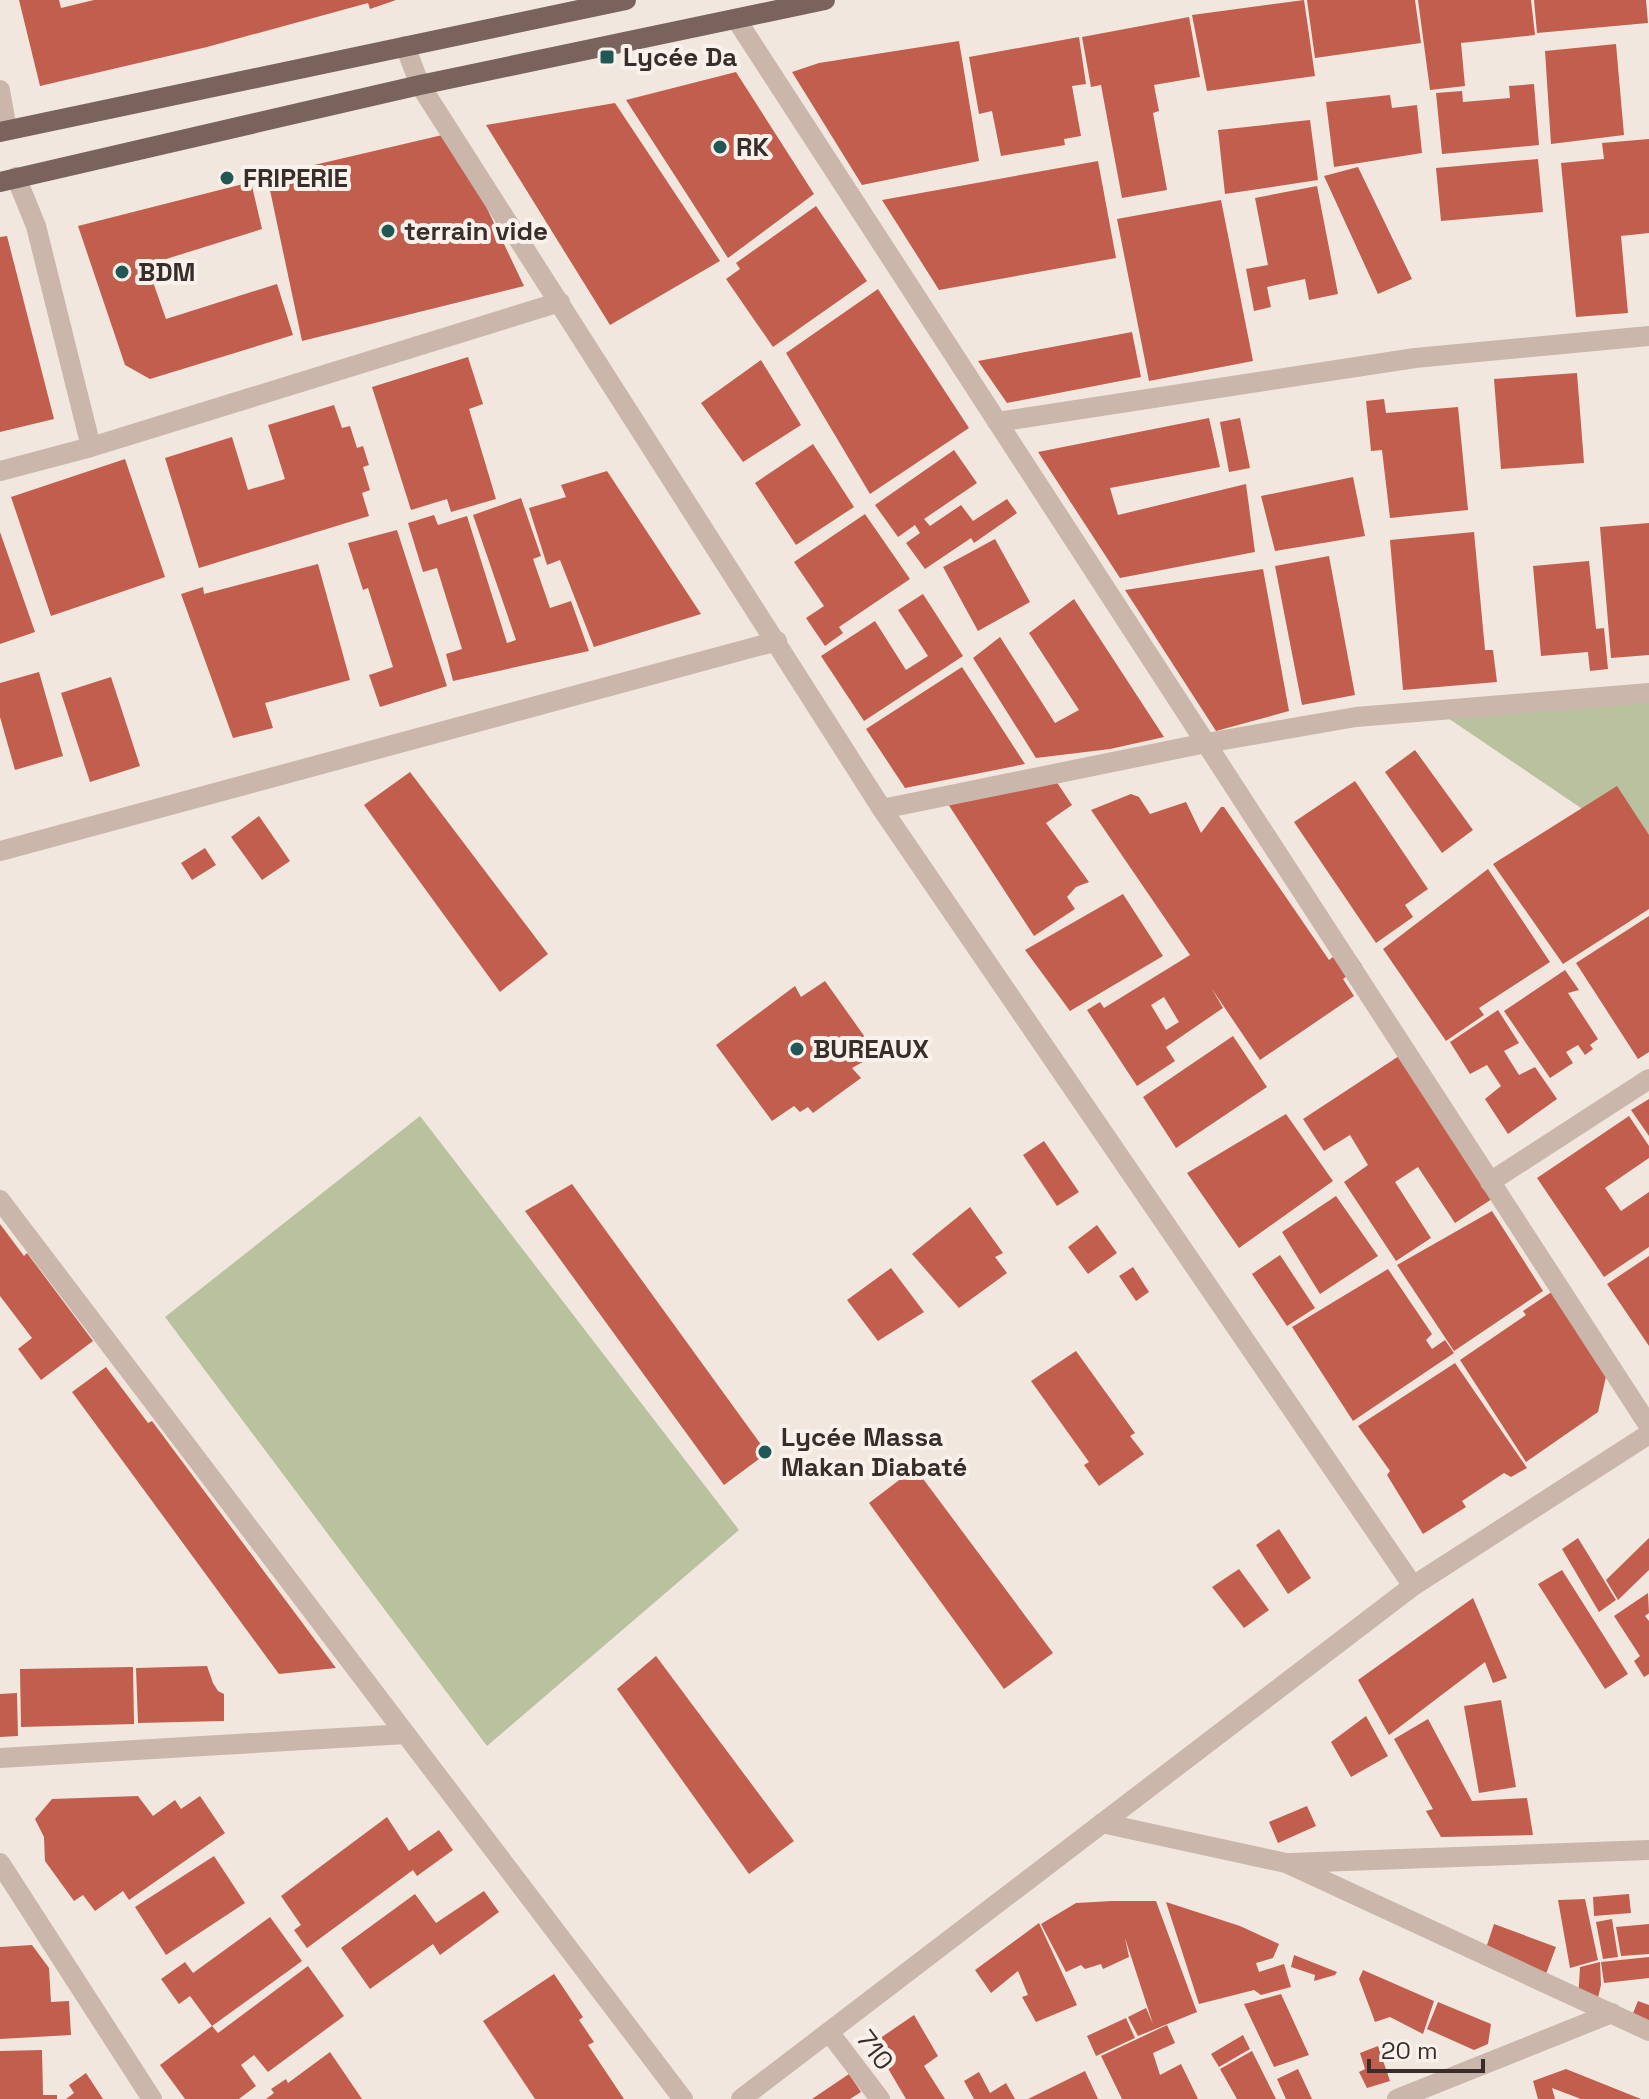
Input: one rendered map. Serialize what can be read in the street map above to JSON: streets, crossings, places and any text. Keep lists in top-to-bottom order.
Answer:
{
  "streets": {
    "street": ["710"]
  },
  "places": {
    "transit": ["Lycée Da"],
    "other": [
      "RK",
      "FRIPERIE",
      "terrain vide",
      "BDM",
      "BUREAUX",
      "Lycée Massa Makan Diabaté"
    ]
  },
  "scale_bar": "20 m"
}
